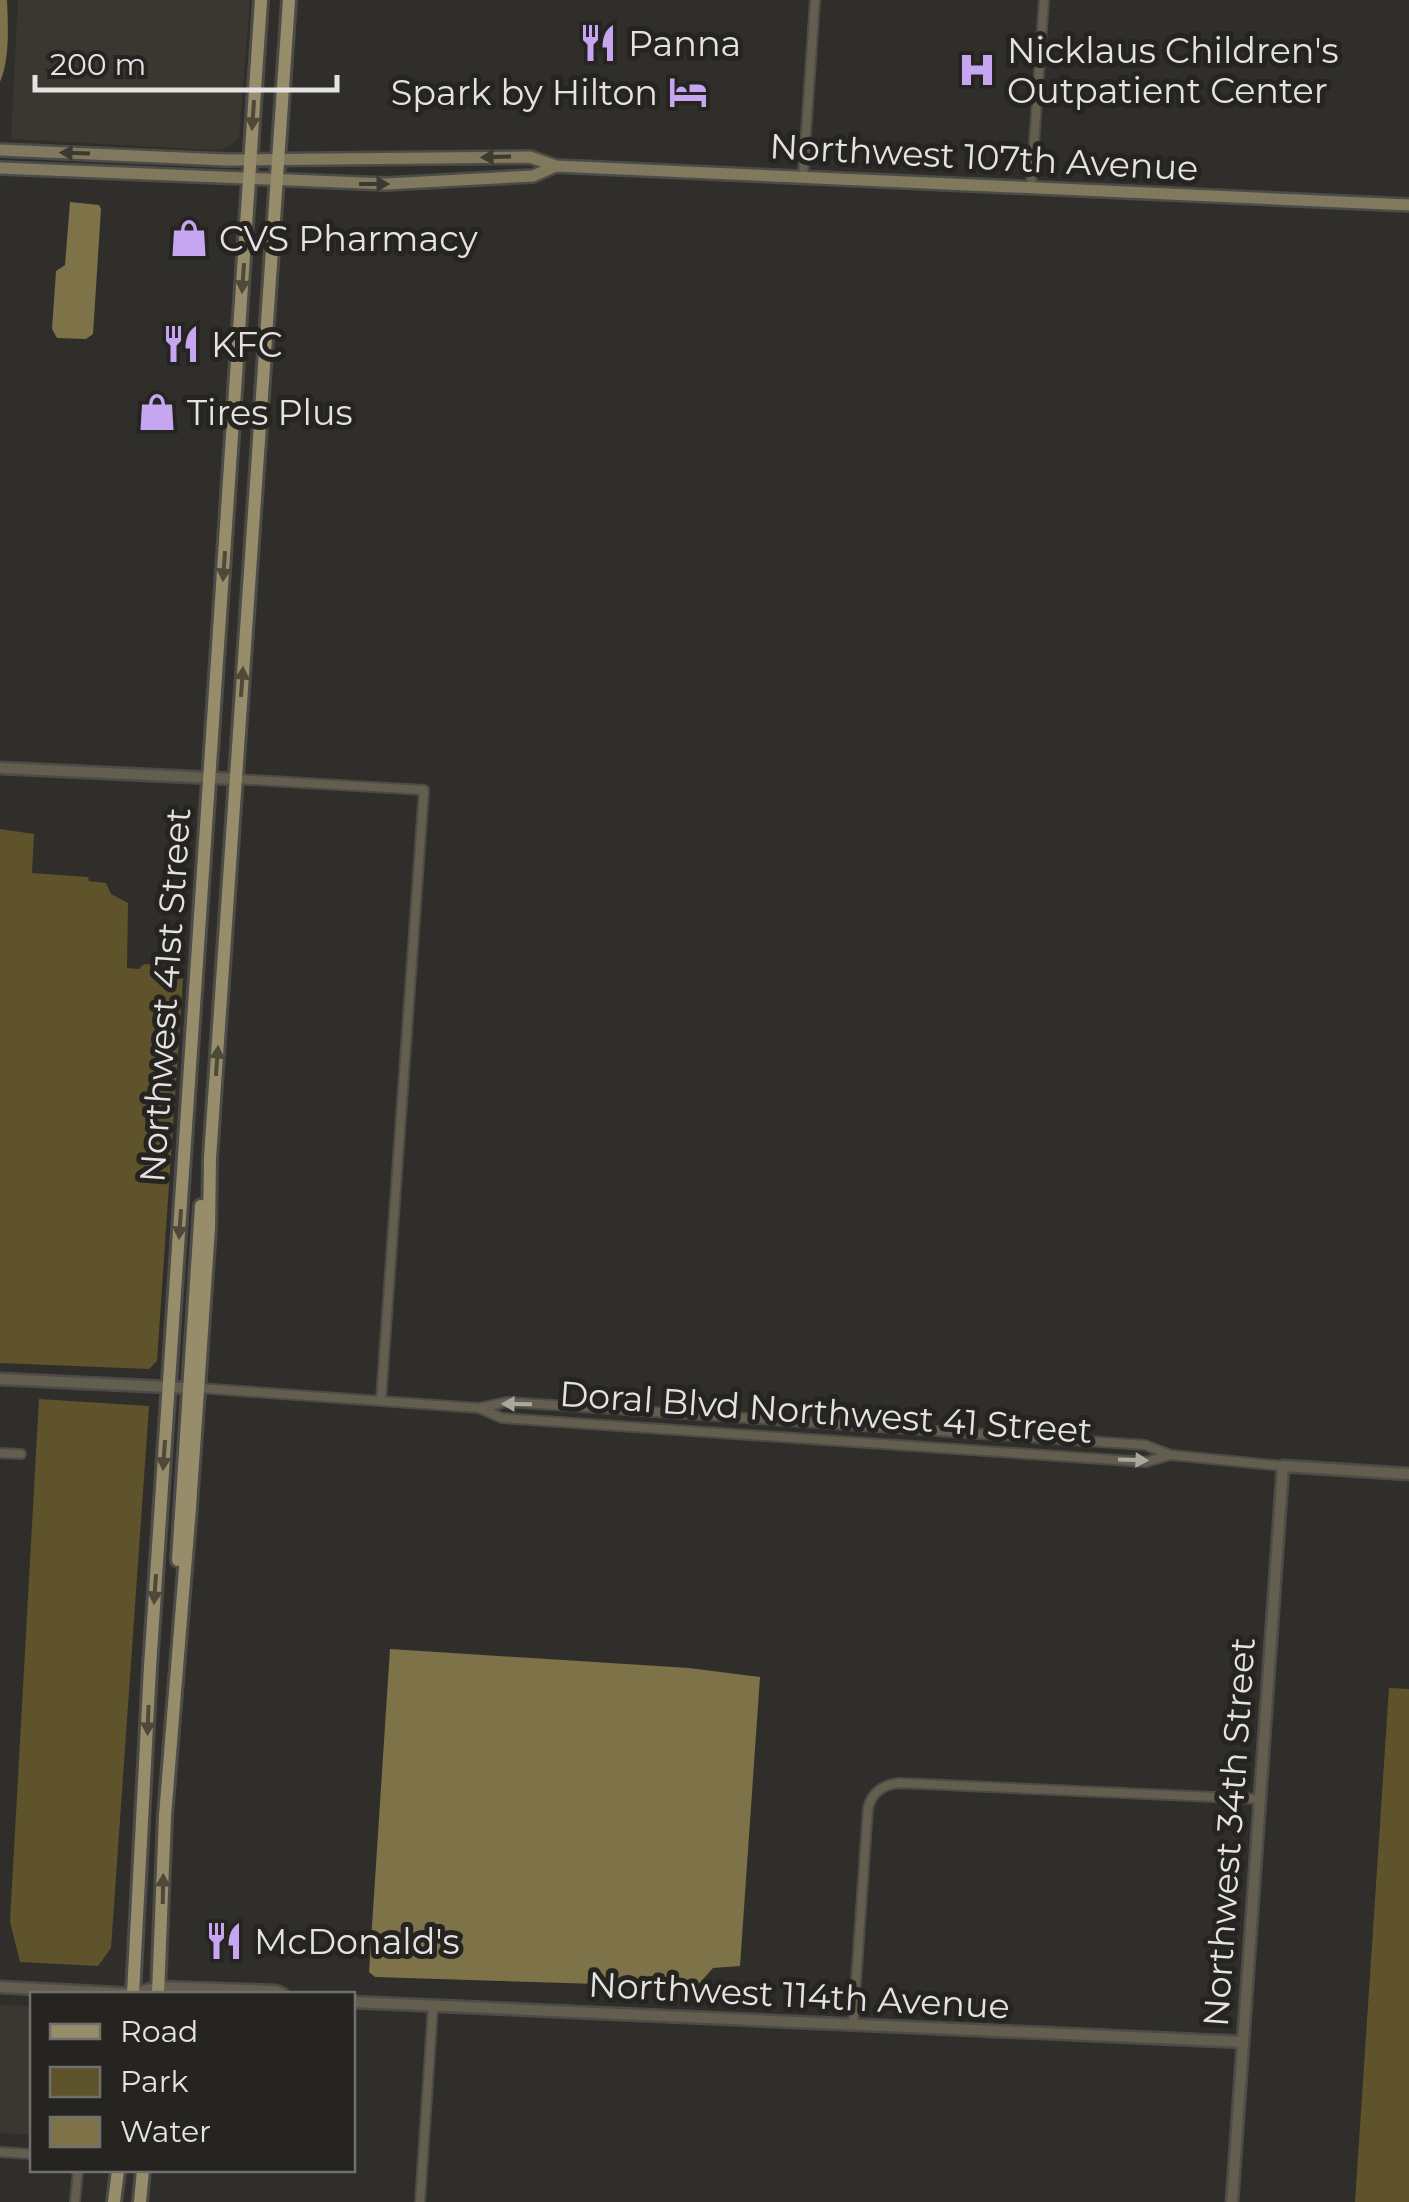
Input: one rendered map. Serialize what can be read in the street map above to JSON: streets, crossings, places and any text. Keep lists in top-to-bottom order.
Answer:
{
  "streets": {
    "main road": ["Northwest 107th Avenue", "Northwest 41st Street"],
    "street": ["Doral Blvd Northwest 41 Street", "Northwest 34th Street", "Northwest 114th Avenue"]
  },
  "crossings": [
    ["Northwest 107th Avenue", "Northwest 41st Street"],
    ["Northwest 41st Street", "Doral Blvd Northwest 41 Street"],
    ["Doral Blvd Northwest 41 Street", "Northwest 34th Street"],
    ["Northwest 34th Street", "Northwest 114th Avenue"]
  ],
  "places": {
    "restaurant": ["Panna", "KFC", "McDonald's"],
    "hospital": ["Nicklaus Children's Outpatient Center"],
    "hotel": ["Spark by Hilton"],
    "shop": ["CVS Pharmacy", "Tires Plus"]
  },
  "legend": ["Road", "Park", "Water"],
  "scale_bar": "200 m"
}
